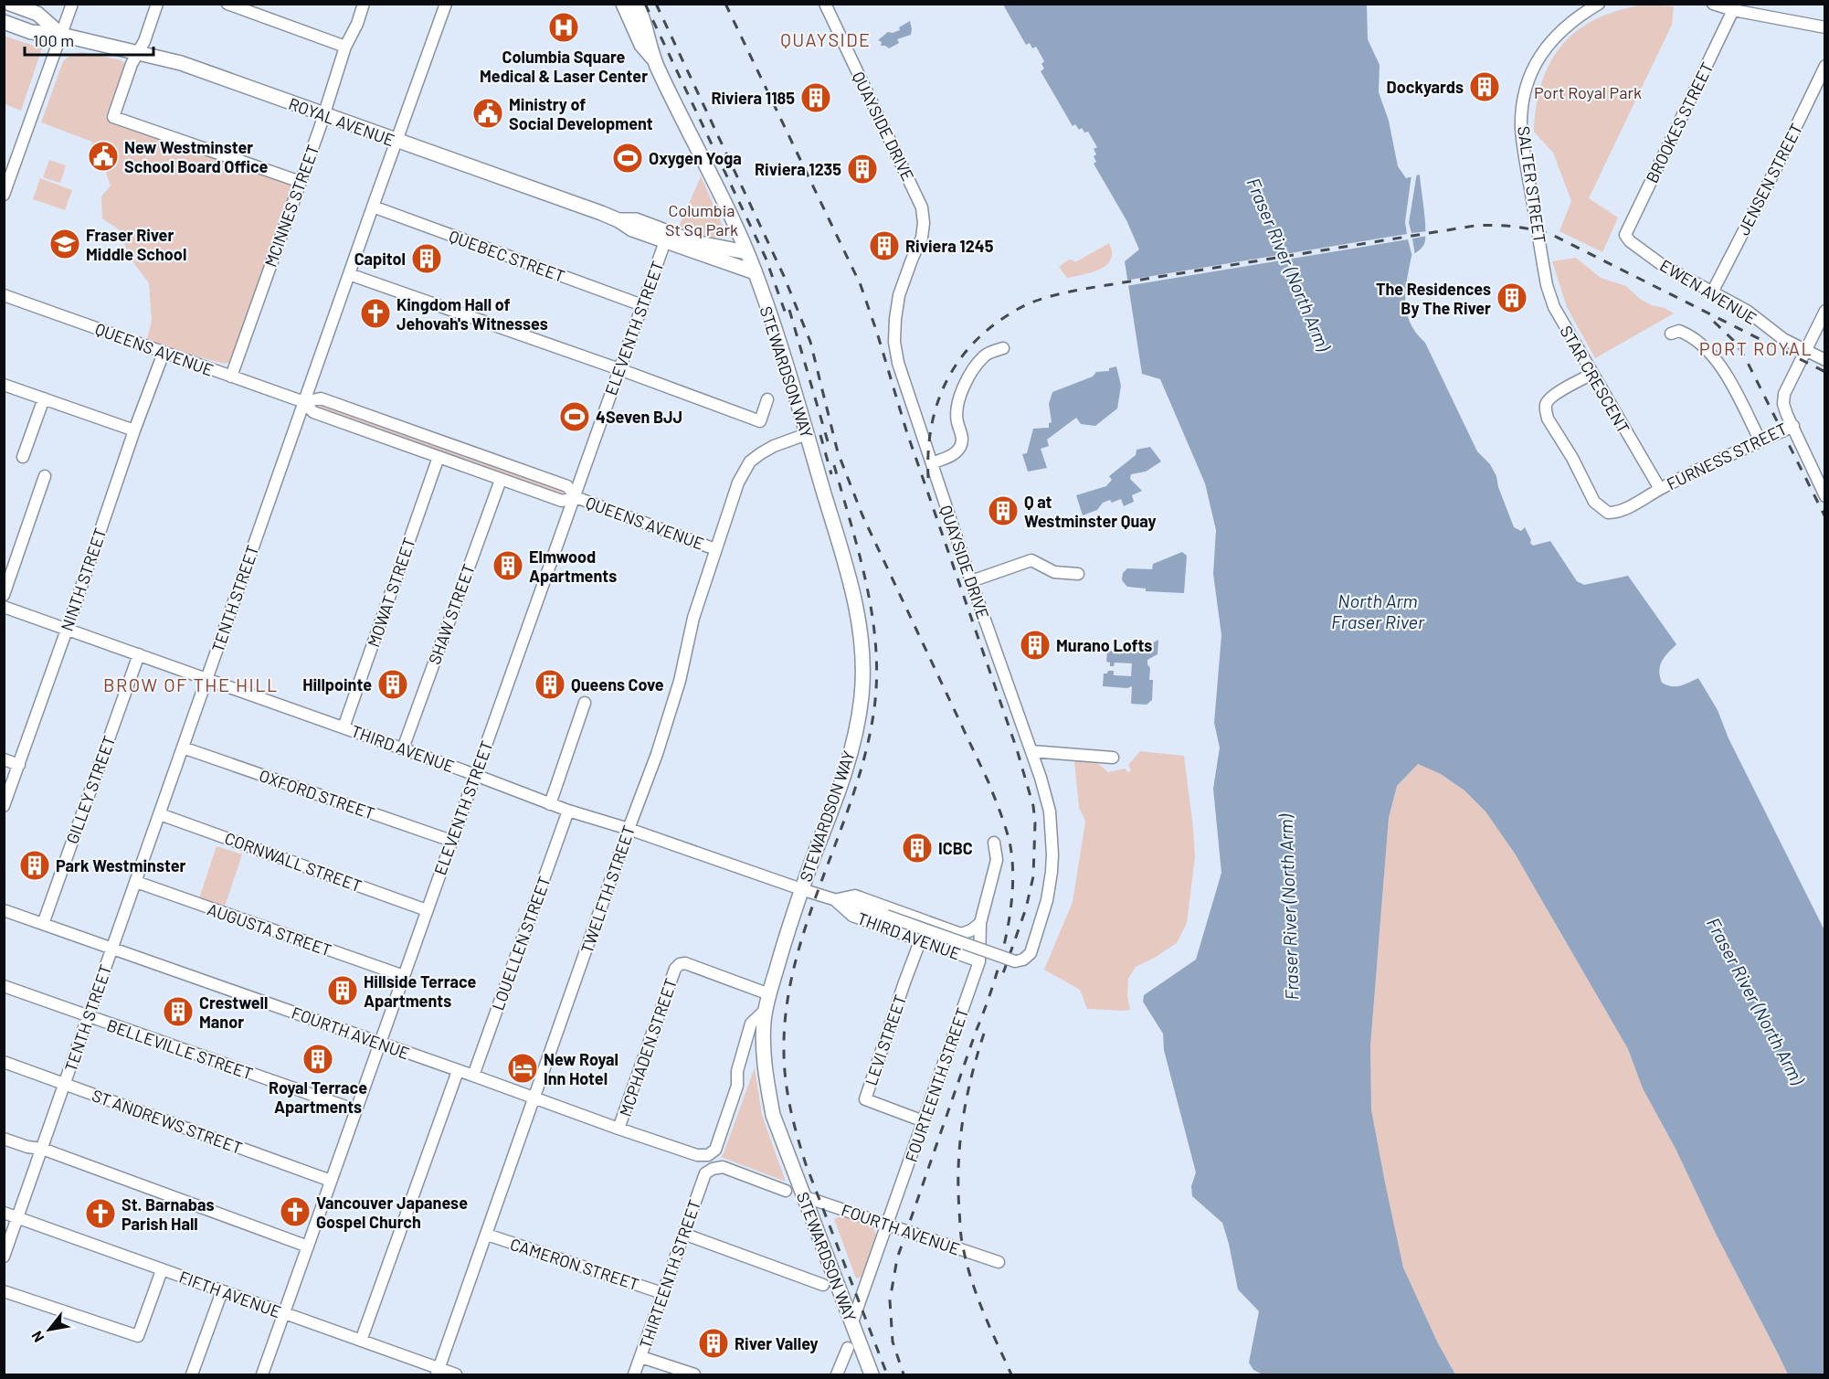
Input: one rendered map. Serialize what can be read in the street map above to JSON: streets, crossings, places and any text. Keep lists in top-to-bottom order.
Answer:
{
  "streets": {
    "main road": ["ROYAL AVENUE", "STEWARDSON WAY"],
    "street": [
      "BROOKES STREET",
      "QUAYSIDE DRIVE",
      "JENSEN STREET",
      "SALTER STREET",
      "MCINNES STREET",
      "QUEBEC STREET",
      "EWEN AVENUE",
      "ELEVENTH STREET",
      "QUEENS AVENUE",
      "STAR CRESCENT",
      "FURNESS STREET",
      "NINTH STREET",
      "MOWAT STREET",
      "TENTH STREET",
      "SHAW STREET",
      "THIRD AVENUE",
      "GILLEY STREET",
      "OXFORD STREET",
      "CORNWALL STREET",
      "TWELFTH STREET",
      "AUGUSTA STREET",
      "LOUELLEN STREET",
      "FOURTH AVENUE",
      "LEVI STREET",
      "MCPHADEN STREET",
      "BELLEVILLE STREET",
      "FOURTEENTH STREET",
      "ST ANDREWS STREET",
      "CAMERON STREET",
      "THIRTEENTH STREET",
      "FIFTH AVENUE"
    ]
  },
  "crossings": [
    ["ROYAL AVENUE", "MCINNES STREET"],
    ["ROYAL AVENUE", "ELEVENTH STREET"],
    ["ROYAL AVENUE", "STEWARDSON WAY"],
    ["ROYAL AVENUE", "TENTH STREET"],
    ["BROOKES STREET", "EWEN AVENUE"],
    ["QUAYSIDE DRIVE", "THIRD AVENUE"],
    ["JENSEN STREET", "EWEN AVENUE"],
    ["SALTER STREET", "STAR CRESCENT"],
    ["MCINNES STREET", "QUEENS AVENUE"],
    ["QUEBEC STREET", "ELEVENTH STREET"],
    ["QUEBEC STREET", "TENTH STREET"],
    ["EWEN AVENUE", "FURNESS STREET"],
    ["ELEVENTH STREET", "QUEENS AVENUE"],
    ["ELEVENTH STREET", "THIRD AVENUE"],
    ["ELEVENTH STREET", "OXFORD STREET"],
    ["ELEVENTH STREET", "CORNWALL STREET"],
    ["ELEVENTH STREET", "AUGUSTA STREET"],
    ["ELEVENTH STREET", "FOURTH AVENUE"],
    ["ELEVENTH STREET", "BELLEVILLE STREET"],
    ["ELEVENTH STREET", "ST ANDREWS STREET"],
    ["ELEVENTH STREET", "FIFTH AVENUE"],
    ["QUEENS AVENUE", "NINTH STREET"],
    ["QUEENS AVENUE", "MOWAT STREET"],
    ["QUEENS AVENUE", "TENTH STREET"],
    ["QUEENS AVENUE", "SHAW STREET"],
    ["QUEENS AVENUE", "TWELFTH STREET"],
    ["STEWARDSON WAY", "THIRD AVENUE"],
    ["STEWARDSON WAY", "TWELFTH STREET"],
    ["STEWARDSON WAY", "FOURTH AVENUE"],
    ["STEWARDSON WAY", "MCPHADEN STREET"],
    ["STEWARDSON WAY", "FOURTEENTH STREET"],
    ["STAR CRESCENT", "FURNESS STREET"],
    ["NINTH STREET", "THIRD AVENUE"],
    ["MOWAT STREET", "THIRD AVENUE"],
    ["TENTH STREET", "THIRD AVENUE"],
    ["TENTH STREET", "OXFORD STREET"],
    ["TENTH STREET", "CORNWALL STREET"],
    ["TENTH STREET", "AUGUSTA STREET"],
    ["TENTH STREET", "FOURTH AVENUE"],
    ["TENTH STREET", "BELLEVILLE STREET"],
    ["TENTH STREET", "ST ANDREWS STREET"],
    ["TENTH STREET", "FIFTH AVENUE"],
    ["SHAW STREET", "THIRD AVENUE"],
    ["THIRD AVENUE", "GILLEY STREET"],
    ["THIRD AVENUE", "TWELFTH STREET"],
    ["THIRD AVENUE", "LOUELLEN STREET"],
    ["THIRD AVENUE", "LEVI STREET"],
    ["THIRD AVENUE", "FOURTEENTH STREET"],
    ["GILLEY STREET", "FOURTH AVENUE"],
    ["TWELFTH STREET", "FOURTH AVENUE"],
    ["TWELFTH STREET", "CAMERON STREET"],
    ["TWELFTH STREET", "FIFTH AVENUE"],
    ["LOUELLEN STREET", "FOURTH AVENUE"],
    ["FOURTH AVENUE", "MCPHADEN STREET"],
    ["FOURTH AVENUE", "FOURTEENTH STREET"],
    ["LEVI STREET", "FOURTEENTH STREET"],
    ["CAMERON STREET", "THIRTEENTH STREET"]
  ],
  "districts": ["QUAYSIDE", "PORT ROYAL", "BROW OF THE HILL"],
  "water": ["Fraser River (North Arm)", "North Arm Fraser River"],
  "parks": ["Port Royal Park", "Columbia St Sq Park"],
  "places": {
    "hospital": ["Columbia Square Medical & Laser Center"],
    "building": [
      "Dockyards",
      "Riviera 1185",
      "Riviera 1235",
      "Riviera 1245",
      "Capitol",
      "The Residences By The River",
      "Q at Westminster Quay",
      "Elmwood Apartments",
      "Murano Lofts",
      "Hillpointe",
      "Queens Cove",
      "ICBC",
      "Park Westminster",
      "Hillside Terrace Apartments",
      "Crestwell Manor",
      "Royal Terrace Apartments",
      "River Valley"
    ],
    "public building": ["Ministry of Social Development", "New Westminster School Board Office"],
    "sports": ["Oxygen Yoga", "4Seven BJJ"],
    "school or university": ["Fraser River Middle School"],
    "church": ["Kingdom Hall of Jehovah's Witnesses", "Vancouver Japanese Gospel Church", "St. Barnabas Parish Hall"],
    "hotel": ["New Royal Inn Hotel"]
  },
  "scale_bar": "100 m",
  "north": "bottom left"
}
